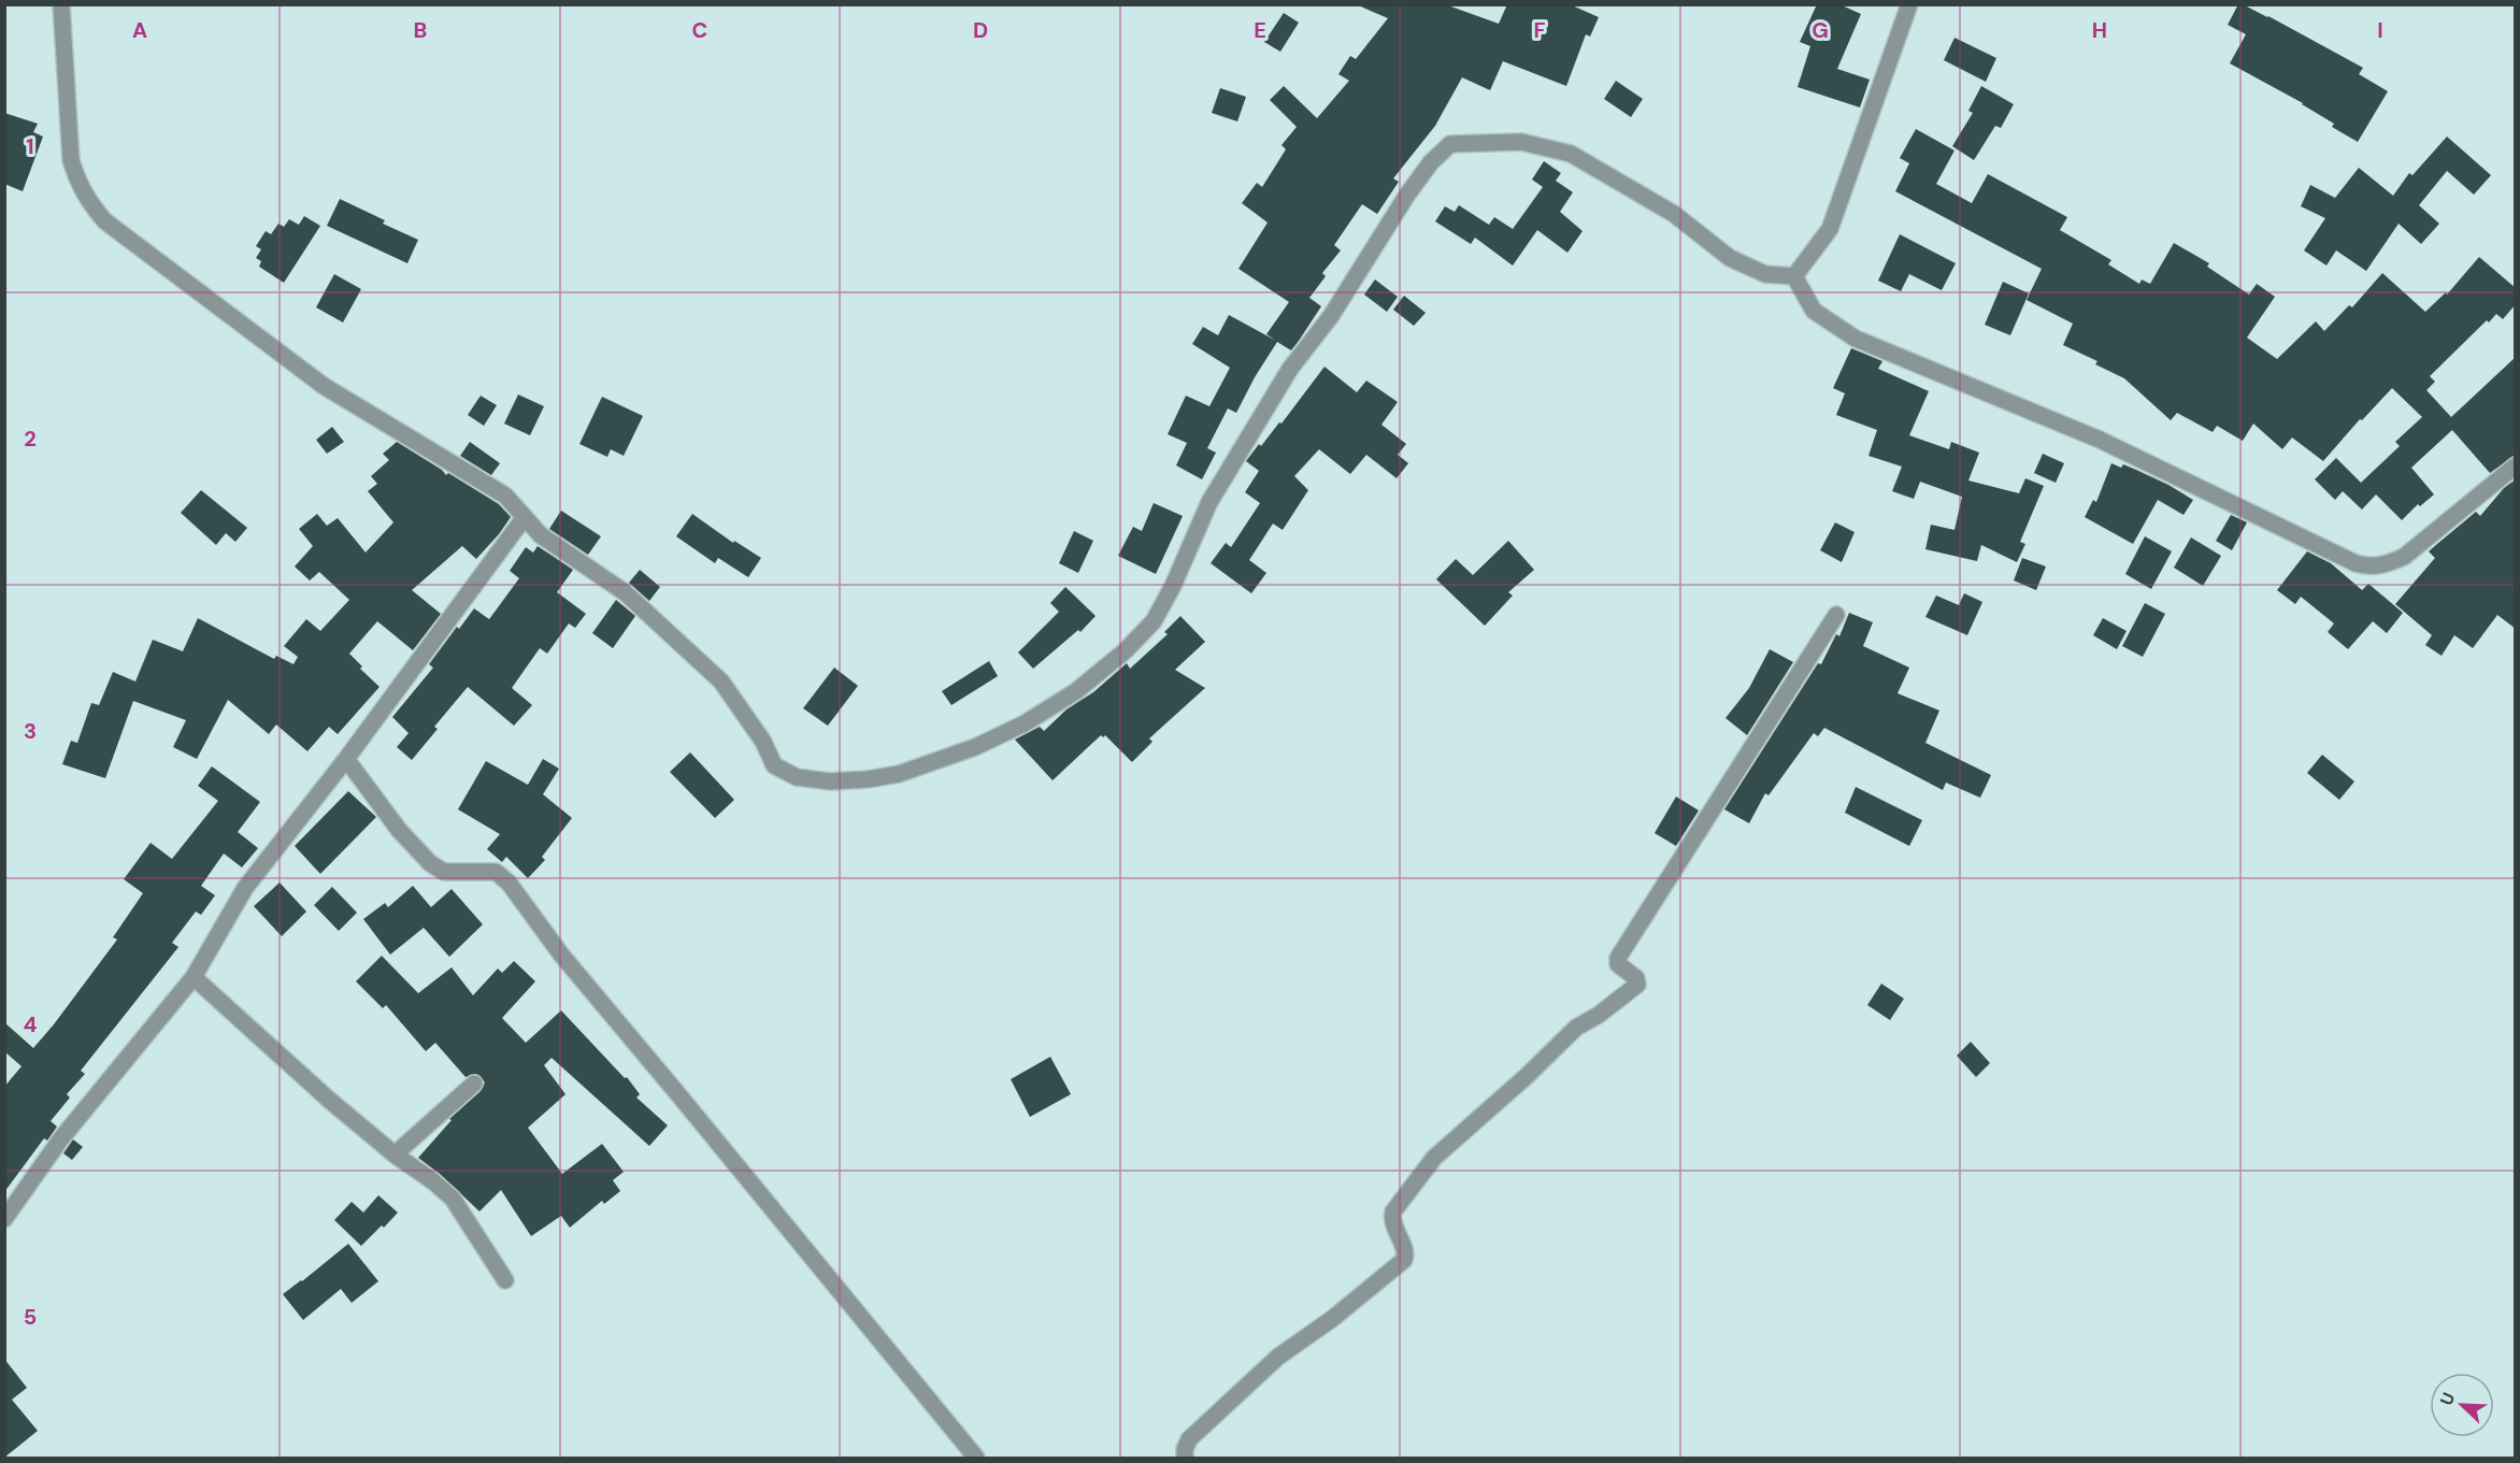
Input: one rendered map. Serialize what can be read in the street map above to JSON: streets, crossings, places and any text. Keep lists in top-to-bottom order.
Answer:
{
  "north": "top left",
  "grid": {
    "columns": [
      "A",
      "B",
      "C",
      "D",
      "E",
      "F",
      "G",
      "H",
      "I"
    ],
    "rows": [
      "1",
      "2",
      "3",
      "4",
      "5"
    ]
  }
}
